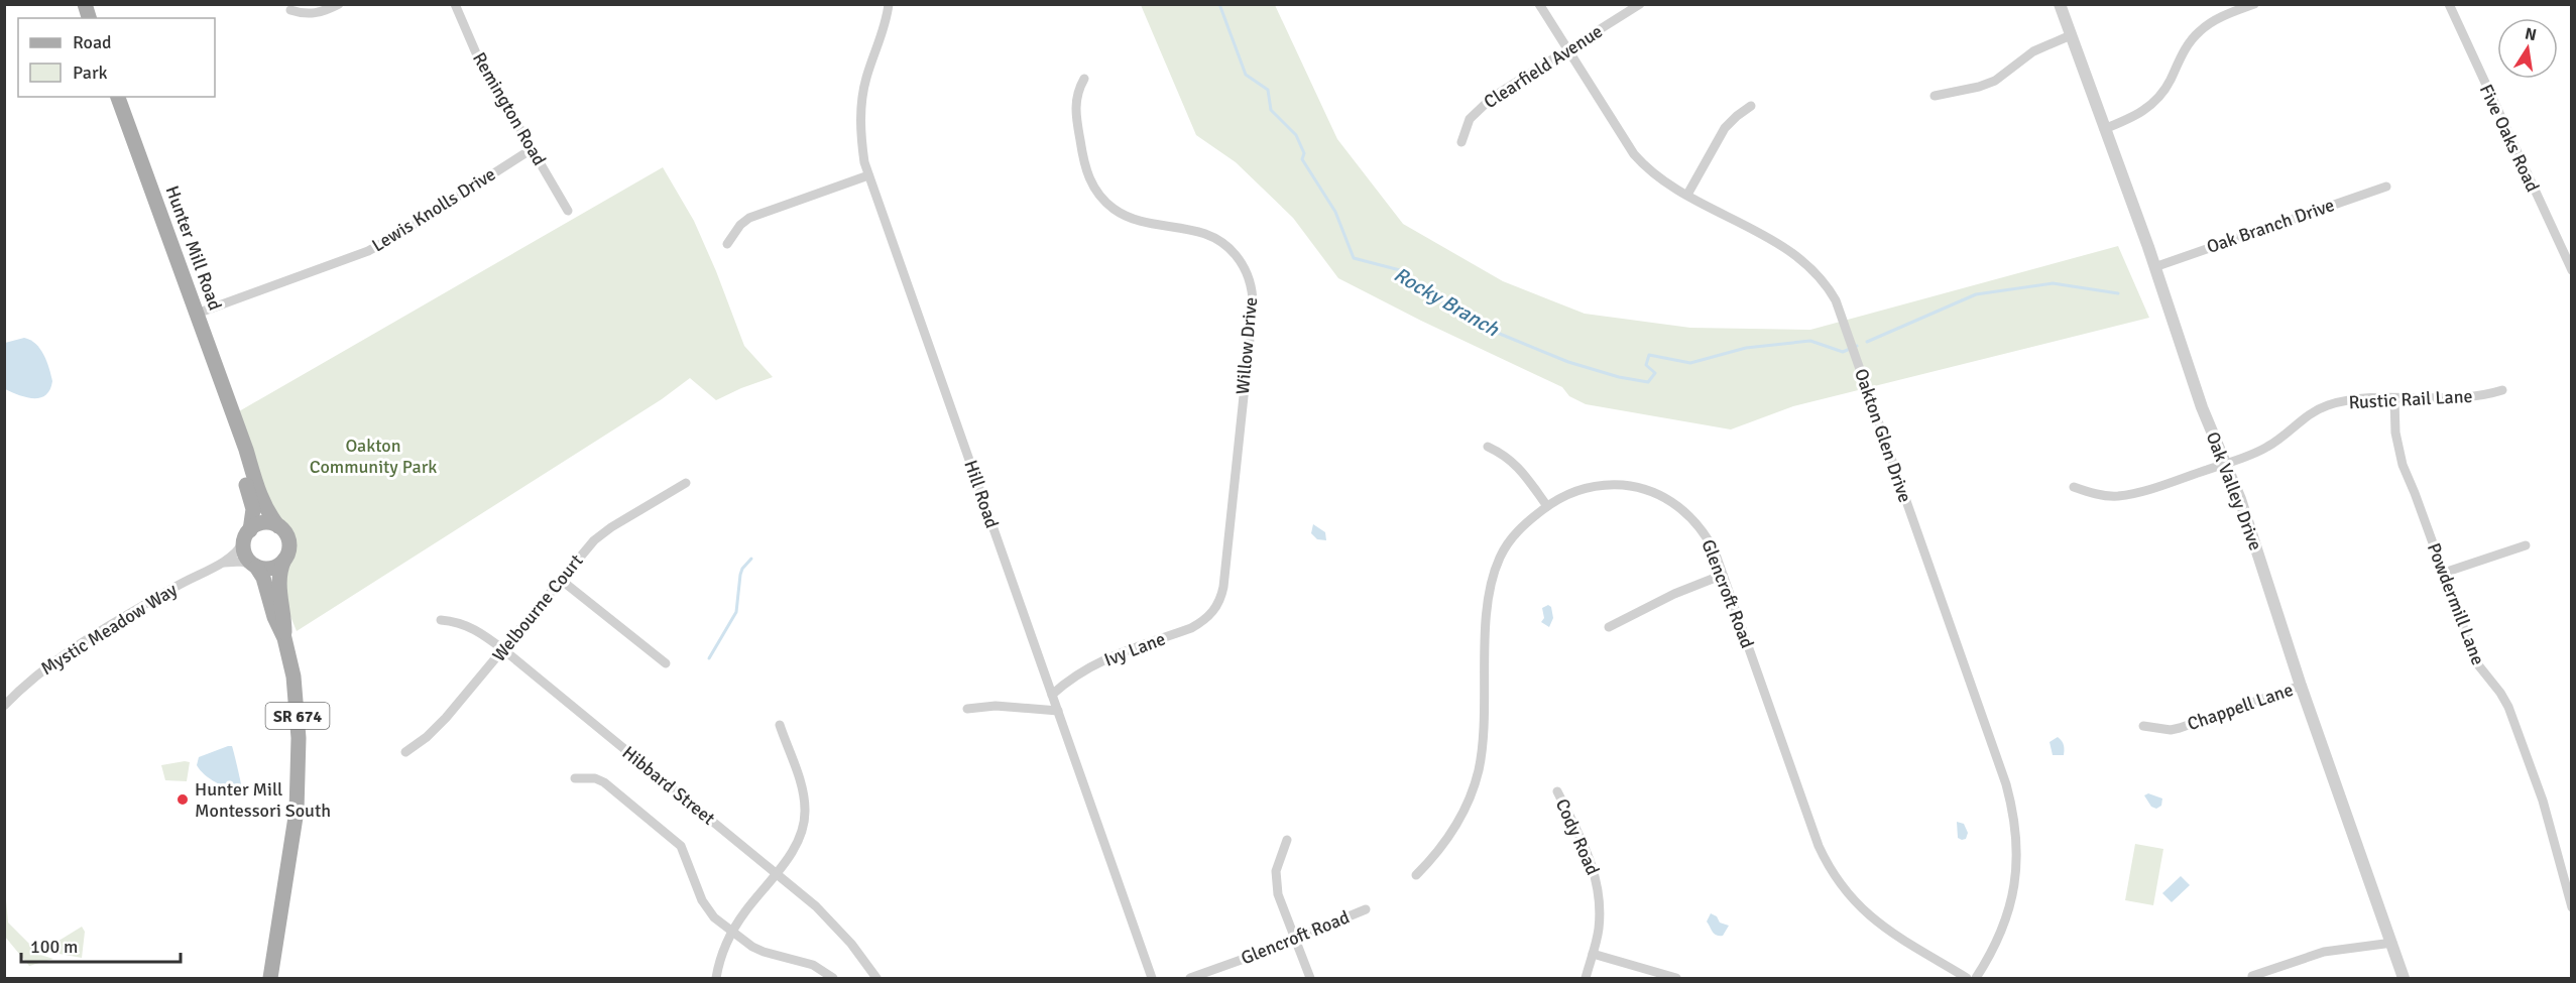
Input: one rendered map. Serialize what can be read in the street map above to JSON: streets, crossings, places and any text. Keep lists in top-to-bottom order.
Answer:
{
  "streets": {
    "main road": ["Hunter Mill Road", "SR 674"],
    "street": [
      "Clearfield Avenue",
      "Remington Road",
      "Five Oaks Road",
      "Lewis Knolls Drive",
      "Oak Branch Drive",
      "Willow Drive",
      "Rustic Rail Lane",
      "Oakton Glen Drive",
      "Oak Valley Drive",
      "Hill Road",
      "Glencroft Road",
      "Powdermill Lane",
      "Welbourne Court",
      "Mystic Meadow Way",
      "Ivy Lane",
      "Chappell Lane",
      "Hibbard Street",
      "Cody Road"
    ]
  },
  "crossings": [
    ["Clearfield Avenue", "Oakton Glen Drive"],
    ["Remington Road", "Lewis Knolls Drive"],
    ["Lewis Knolls Drive", "Hunter Mill Road"],
    ["Oak Branch Drive", "Oak Valley Drive"],
    ["Hunter Mill Road", "Mystic Meadow Way"],
    ["Willow Drive", "Ivy Lane"],
    ["Rustic Rail Lane", "Oak Valley Drive"],
    ["Rustic Rail Lane", "Powdermill Lane"],
    ["Oak Valley Drive", "Chappell Lane"],
    ["Hill Road", "Ivy Lane"],
    ["Welbourne Court", "Hibbard Street"]
  ],
  "water": ["Rocky Branch"],
  "parks": ["Oakton Community Park"],
  "places": ["Hunter Mill Montessori South"],
  "legend": ["Road", "Park"],
  "scale_bar": "100 m",
  "north": "top"
}
